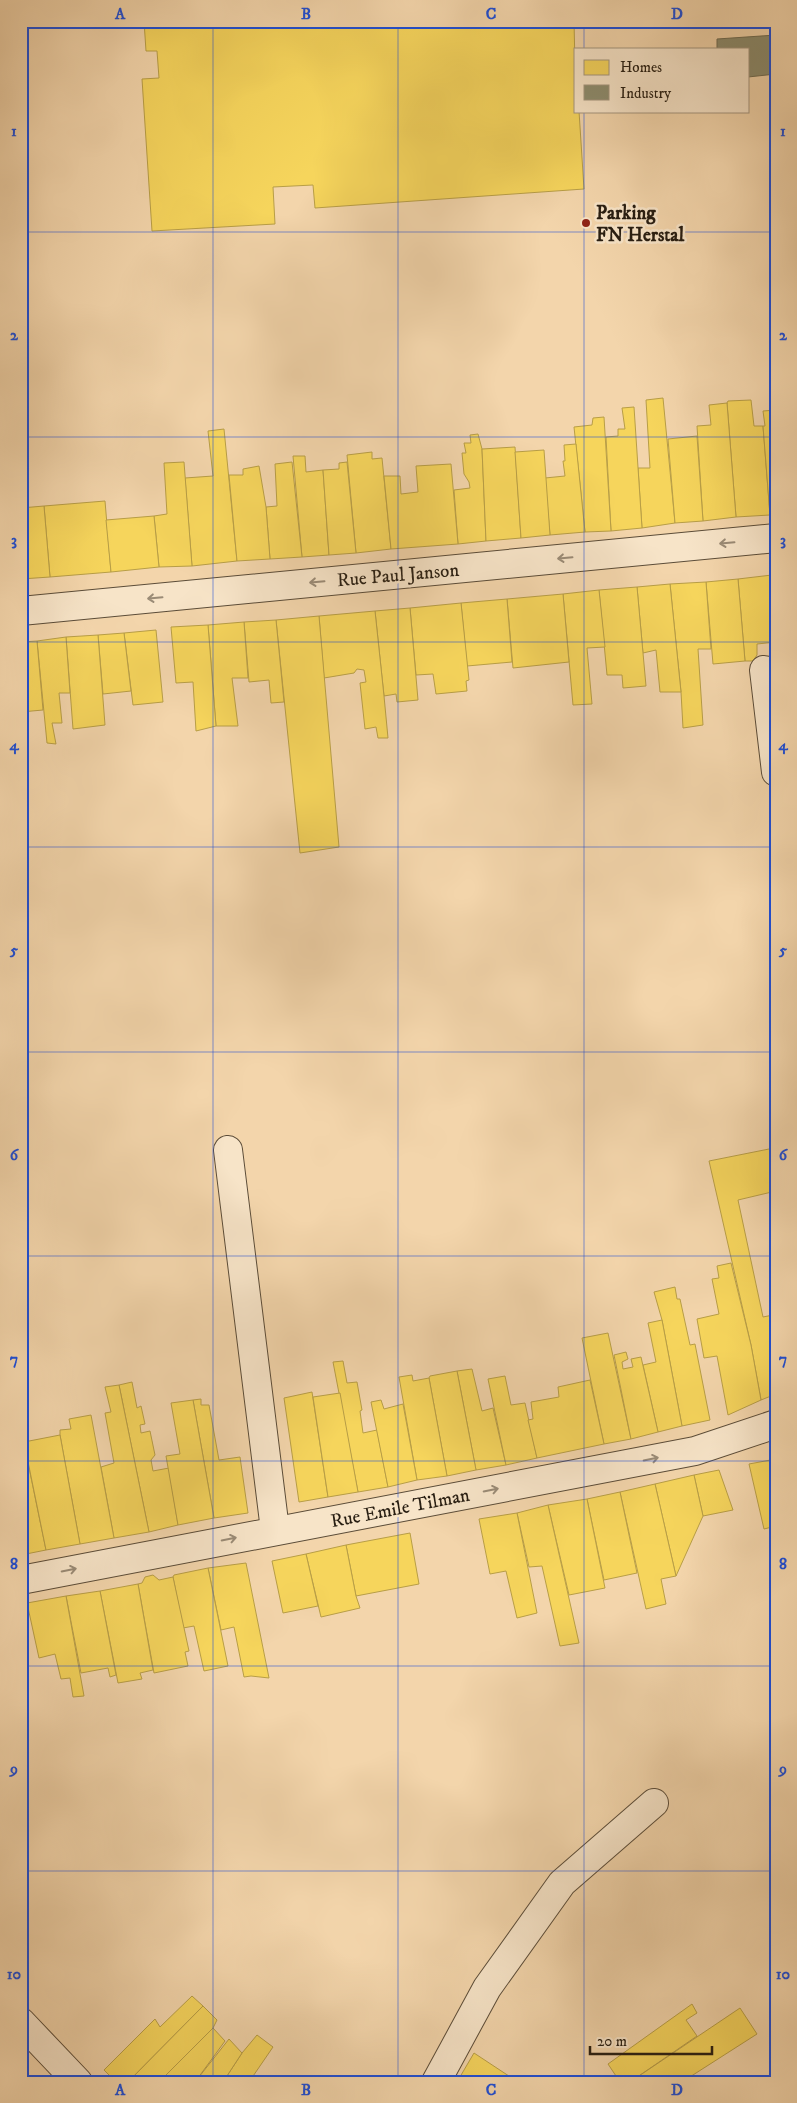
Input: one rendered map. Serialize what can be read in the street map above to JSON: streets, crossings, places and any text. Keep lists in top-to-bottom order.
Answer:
{
  "streets": {
    "street": ["Rue Paul Janson", "Rue Emile Tilman"]
  },
  "one_way": ["Rue Paul Janson", "Rue Emile Tilman"],
  "places": ["Parking FN Herstal"],
  "legend": ["Homes", "Industry"],
  "scale_bar": "20 m",
  "grid": {
    "columns": [
      "A",
      "B",
      "C",
      "D"
    ],
    "rows": [
      "1",
      "2",
      "3",
      "4",
      "5",
      "6",
      "7",
      "8",
      "9",
      "10"
    ]
  }
}
